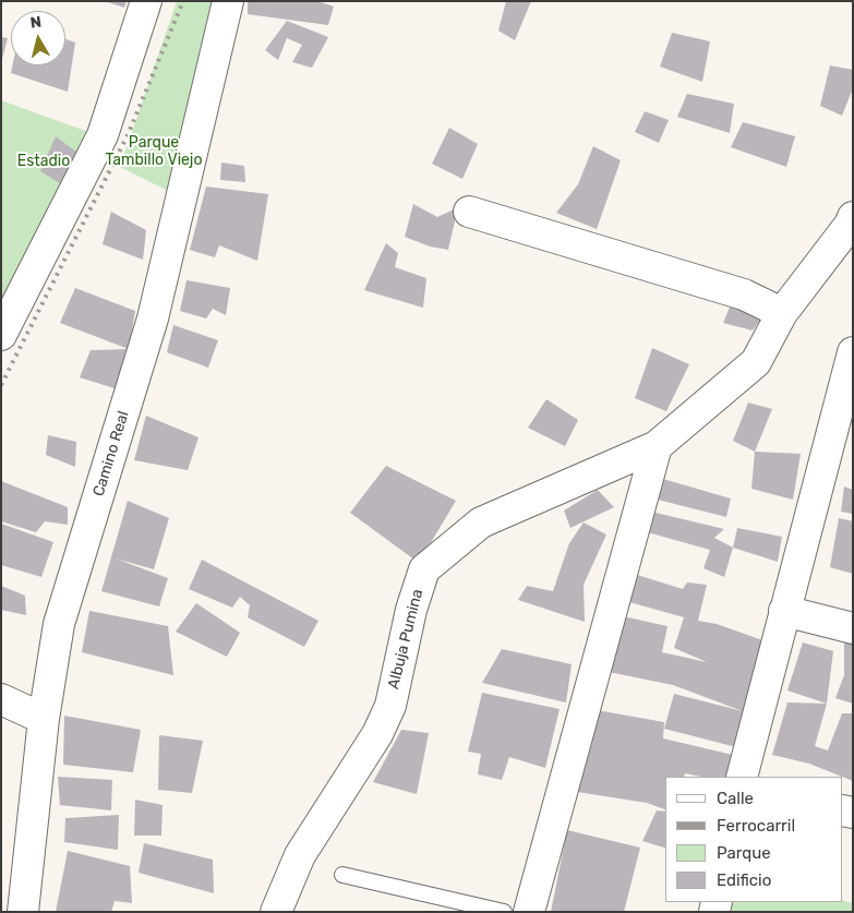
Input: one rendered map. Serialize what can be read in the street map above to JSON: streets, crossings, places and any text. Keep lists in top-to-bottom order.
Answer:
{
  "streets": {
    "street": ["Camino Real", "Albuja Pumina"]
  },
  "parks": ["Parque Tambillo Viejo", "Estadio"],
  "legend": [
    "Calle",
    "Ferrocarril",
    "Parque",
    "Edificio"
  ],
  "north": "top"
}
